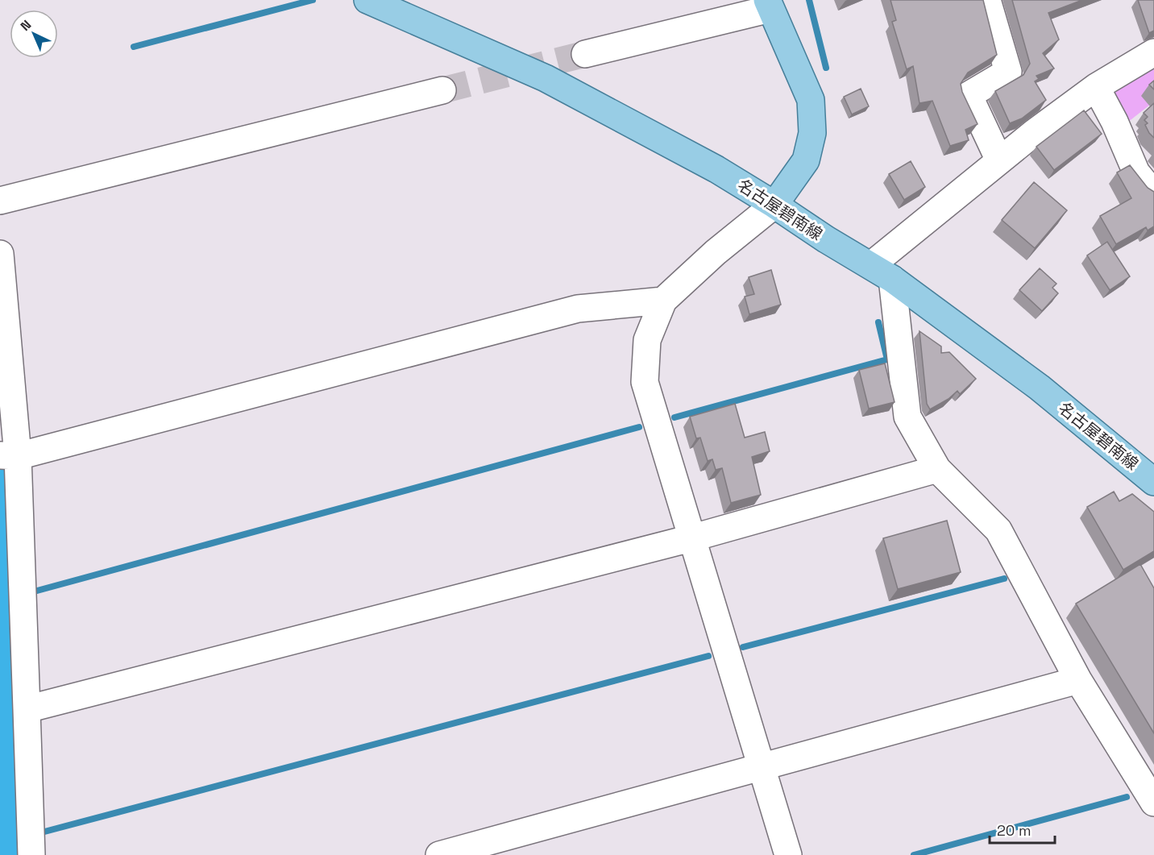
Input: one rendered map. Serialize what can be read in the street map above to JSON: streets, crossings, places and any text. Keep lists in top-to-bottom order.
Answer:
{
  "streets": {
    "main road": ["名古屋碧南線"]
  },
  "scale_bar": "20 m",
  "north": "top left"
}
